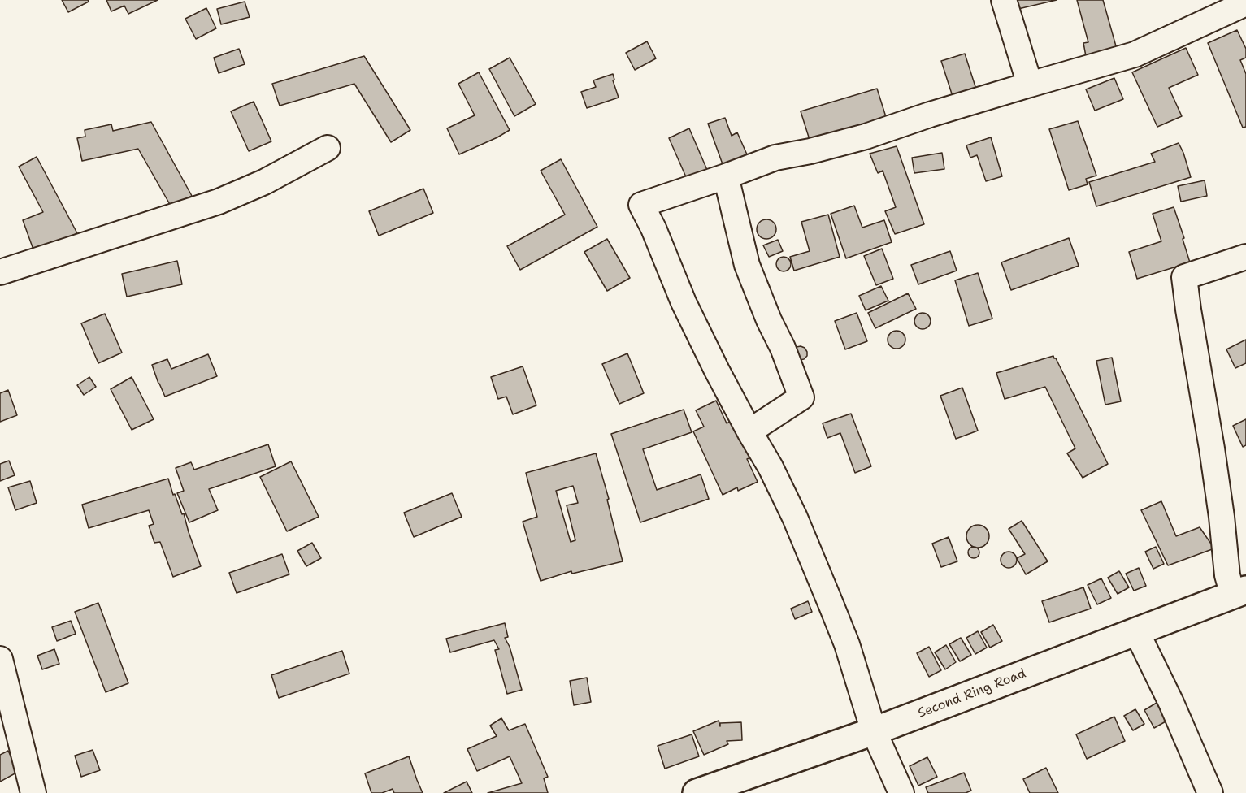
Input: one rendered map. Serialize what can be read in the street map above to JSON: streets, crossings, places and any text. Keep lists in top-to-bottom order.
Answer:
{
  "streets": {
    "main road": ["Second Ring Road"]
  }
}
